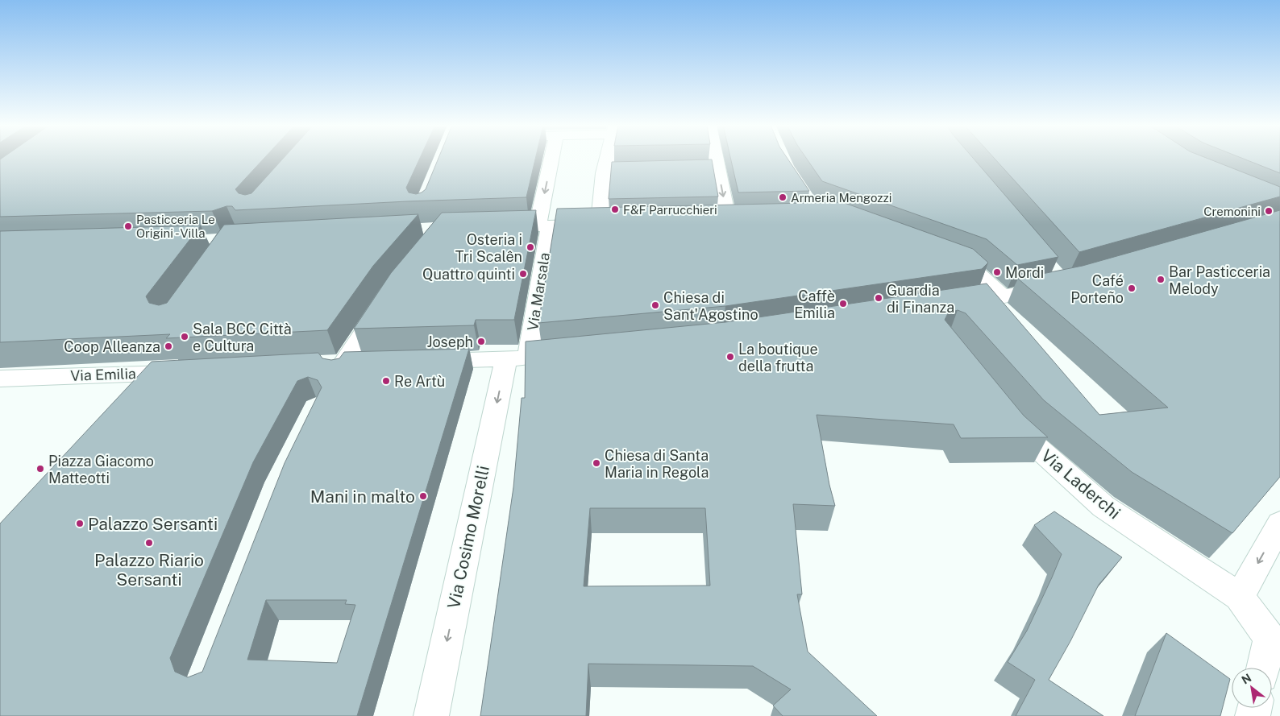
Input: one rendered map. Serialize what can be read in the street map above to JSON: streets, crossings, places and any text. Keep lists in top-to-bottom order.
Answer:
{
  "streets": {
    "street": [
      "Via Marsala",
      "Via Emilia",
      "Via Laderchi",
      "Via Cosimo Morelli"
    ]
  },
  "crossings": [
    ["Via Marsala", "Via Cosimo Morelli"]
  ],
  "one_way": ["Via Cosimo Morelli"],
  "places": [
    "Armeria Mengozzi",
    "F&F Parrucchieri",
    "Cremonini",
    "Pasticceria Le Origini - Villa",
    "Osteria i Tri Scalên",
    "Mordi",
    "Quattro quinti",
    "Bar Pasticceria Melody",
    "Café Porteño",
    "Guardia di Finanza",
    "Caffè Emilia",
    "Chiesa di Sant'Agostino",
    "Sala BCC Città e Cultura",
    "Joseph",
    "Coop Alleanza",
    "La boutique della frutta",
    "Re Artù",
    "Chiesa di Santa Maria in Regola",
    "Piazza Giacomo Matteotti",
    "Mani in malto",
    "Palazzo Sersanti",
    "Palazzo Riario Sersanti"
  ],
  "north": "top left"
}
